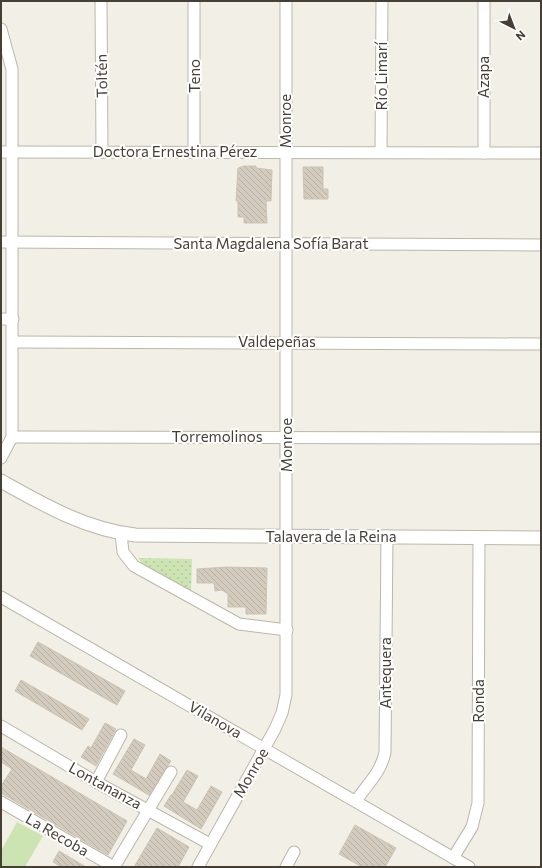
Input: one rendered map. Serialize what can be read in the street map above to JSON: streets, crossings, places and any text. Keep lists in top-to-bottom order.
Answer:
{
  "streets": {
    "street": [
      "Toltén",
      "Teno",
      "Río Limarí",
      "Azapa",
      "Monroe",
      "Doctora Ernestina Pérez",
      "Santa Magdalena Sofía Barat",
      "Valdepeñas",
      "Torremolinos",
      "Talavera de la Reina",
      "Antequera",
      "Ronda",
      "Vilanova",
      "Lontananza",
      "La Recoba"
    ]
  },
  "crossings": [
    ["Toltén", "Doctora Ernestina Pérez"],
    ["Teno", "Doctora Ernestina Pérez"],
    ["Río Limarí", "Doctora Ernestina Pérez"],
    ["Azapa", "Doctora Ernestina Pérez"],
    ["Monroe", "Doctora Ernestina Pérez"],
    ["Monroe", "Santa Magdalena Sofía Barat"],
    ["Monroe", "Valdepeñas"],
    ["Monroe", "Torremolinos"],
    ["Monroe", "Talavera de la Reina"],
    ["Monroe", "Vilanova"],
    ["Monroe", "Lontananza"],
    ["Talavera de la Reina", "Antequera"],
    ["Talavera de la Reina", "Ronda"],
    ["Antequera", "Vilanova"],
    ["Ronda", "Vilanova"]
  ],
  "north": "bottom right"
}
